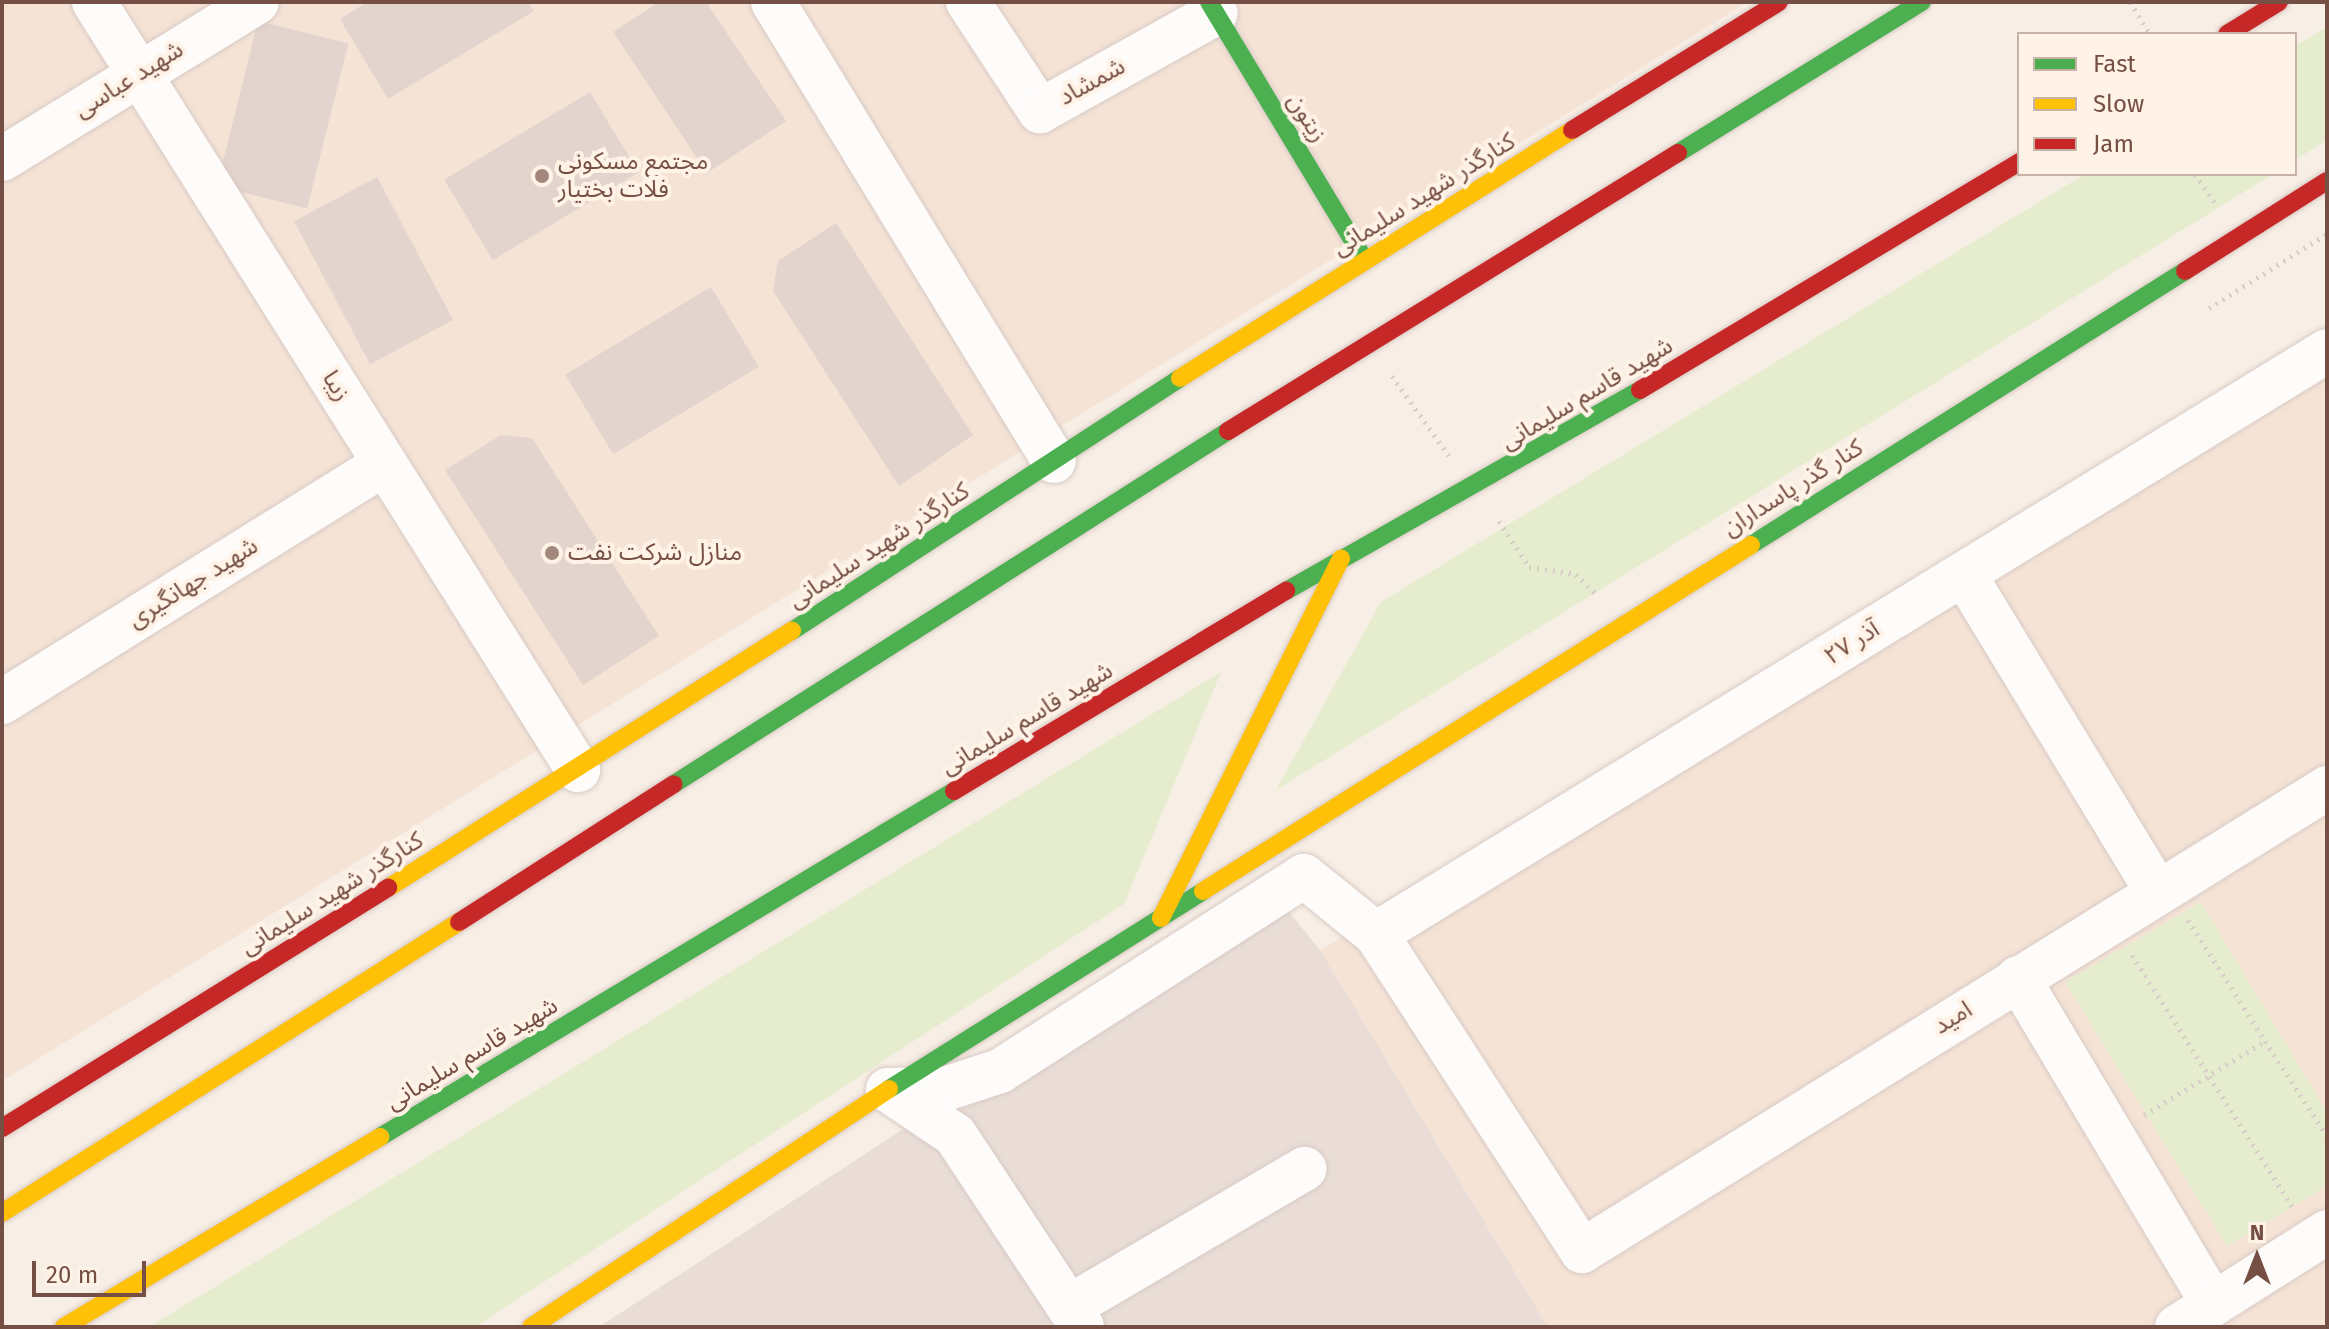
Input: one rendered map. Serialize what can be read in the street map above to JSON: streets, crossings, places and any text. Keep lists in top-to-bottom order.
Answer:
{
  "streets": {
    "main road": [
      "زیتون",
      "کنارگذر شهید سلیمانی",
      "شهید قاسم سلیمانی",
      "کنار گذر پاسداران"
    ],
    "street": [
      "شهید عباسی",
      "شمشاد",
      "زیبا",
      "شهید جهانگیری",
      "آذر ۲۷",
      "امید"
    ]
  },
  "crossings": [
    ["شهید عباسی", "زیبا"],
    ["شمشاد", "زیتون"],
    ["زیتون", "کنارگذر شهید سلیمانی"],
    ["کنارگذر شهید سلیمانی", "زیبا"],
    ["زیبا", "شهید جهانگیری"],
    ["آذر ۲۷", "امید"]
  ],
  "places": ["مجتمع مسکونی فلات بختیار", "منازل شرکت نفت"],
  "legend": ["Fast", "Slow", "Jam"],
  "scale_bar": "20 m",
  "north": "top"
}
